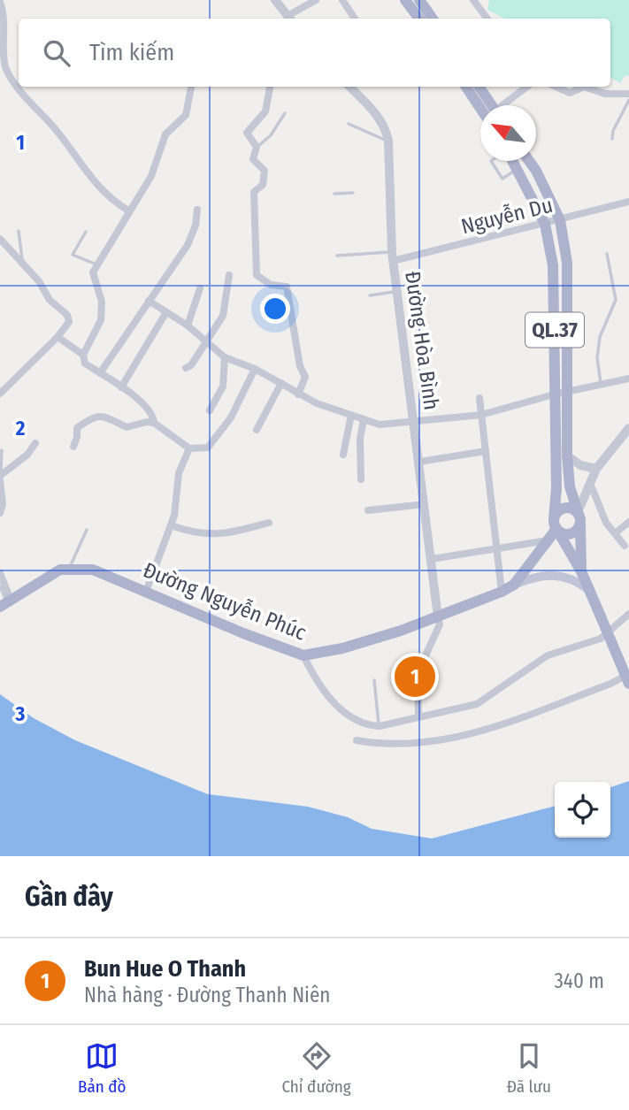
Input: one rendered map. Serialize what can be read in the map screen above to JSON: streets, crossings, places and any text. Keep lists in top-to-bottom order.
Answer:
{
  "streets": {
    "main road": ["QL.37", "Đường Nguyễn Phúc"],
    "street": ["Nguyễn Du", "Đường Hòa Bình"]
  },
  "crossings": [
    ["Nguyễn Du", "QL.37"],
    ["Nguyễn Du", "Đường Hòa Bình"],
    ["QL.37", "Đường Nguyễn Phúc"],
    ["Đường Hòa Bình", "Đường Nguyễn Phúc"]
  ],
  "north": "top left",
  "page": {
    "search": "Tìm kiếm",
    "pins": "1",
    "heading": "Gần đây",
    "list": [
      {
        "mark": "1",
        "name": "Bun Hue O Thanh",
        "note": "Nhà hàng · Đường Thanh Niên",
        "value": "340 m"
      }
    ],
    "nav": ["Bản đồ", "Chỉ đường", "Đã lưu"]
  },
  "grid": {
    "rows": ["1", "2", "3"]
  }
}
